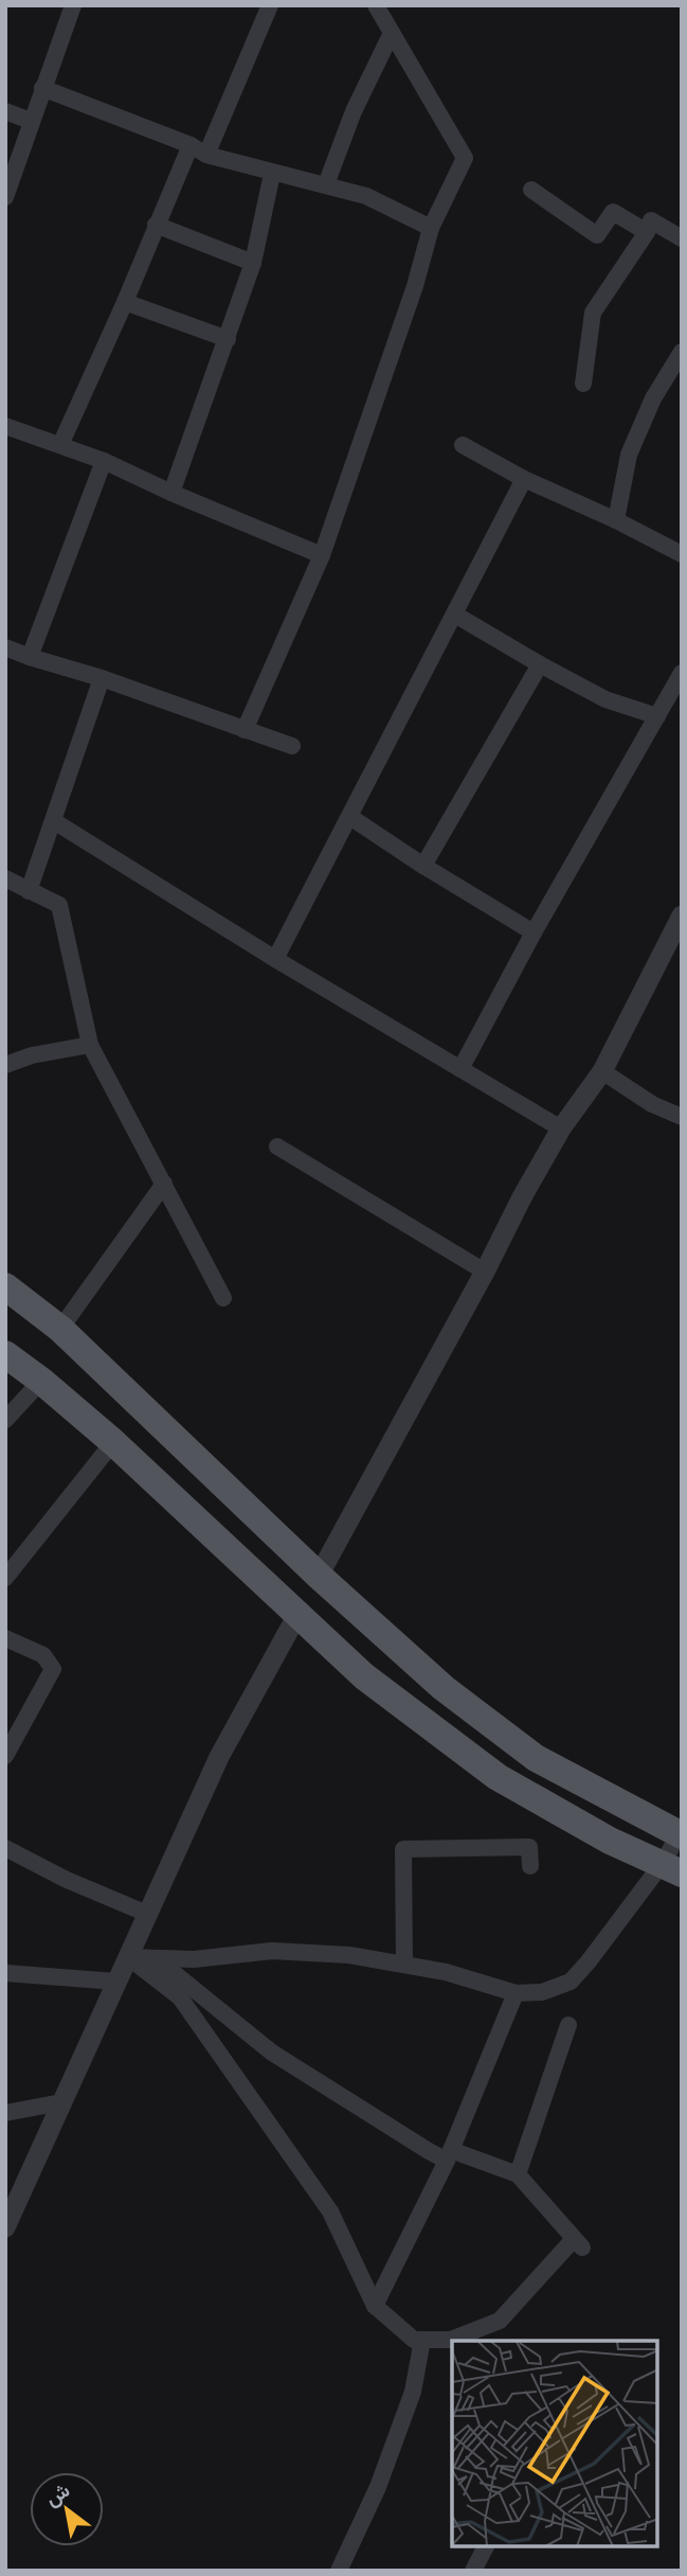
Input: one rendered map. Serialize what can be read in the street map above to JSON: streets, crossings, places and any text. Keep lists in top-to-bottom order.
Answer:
{
  "north": "top left"
}
